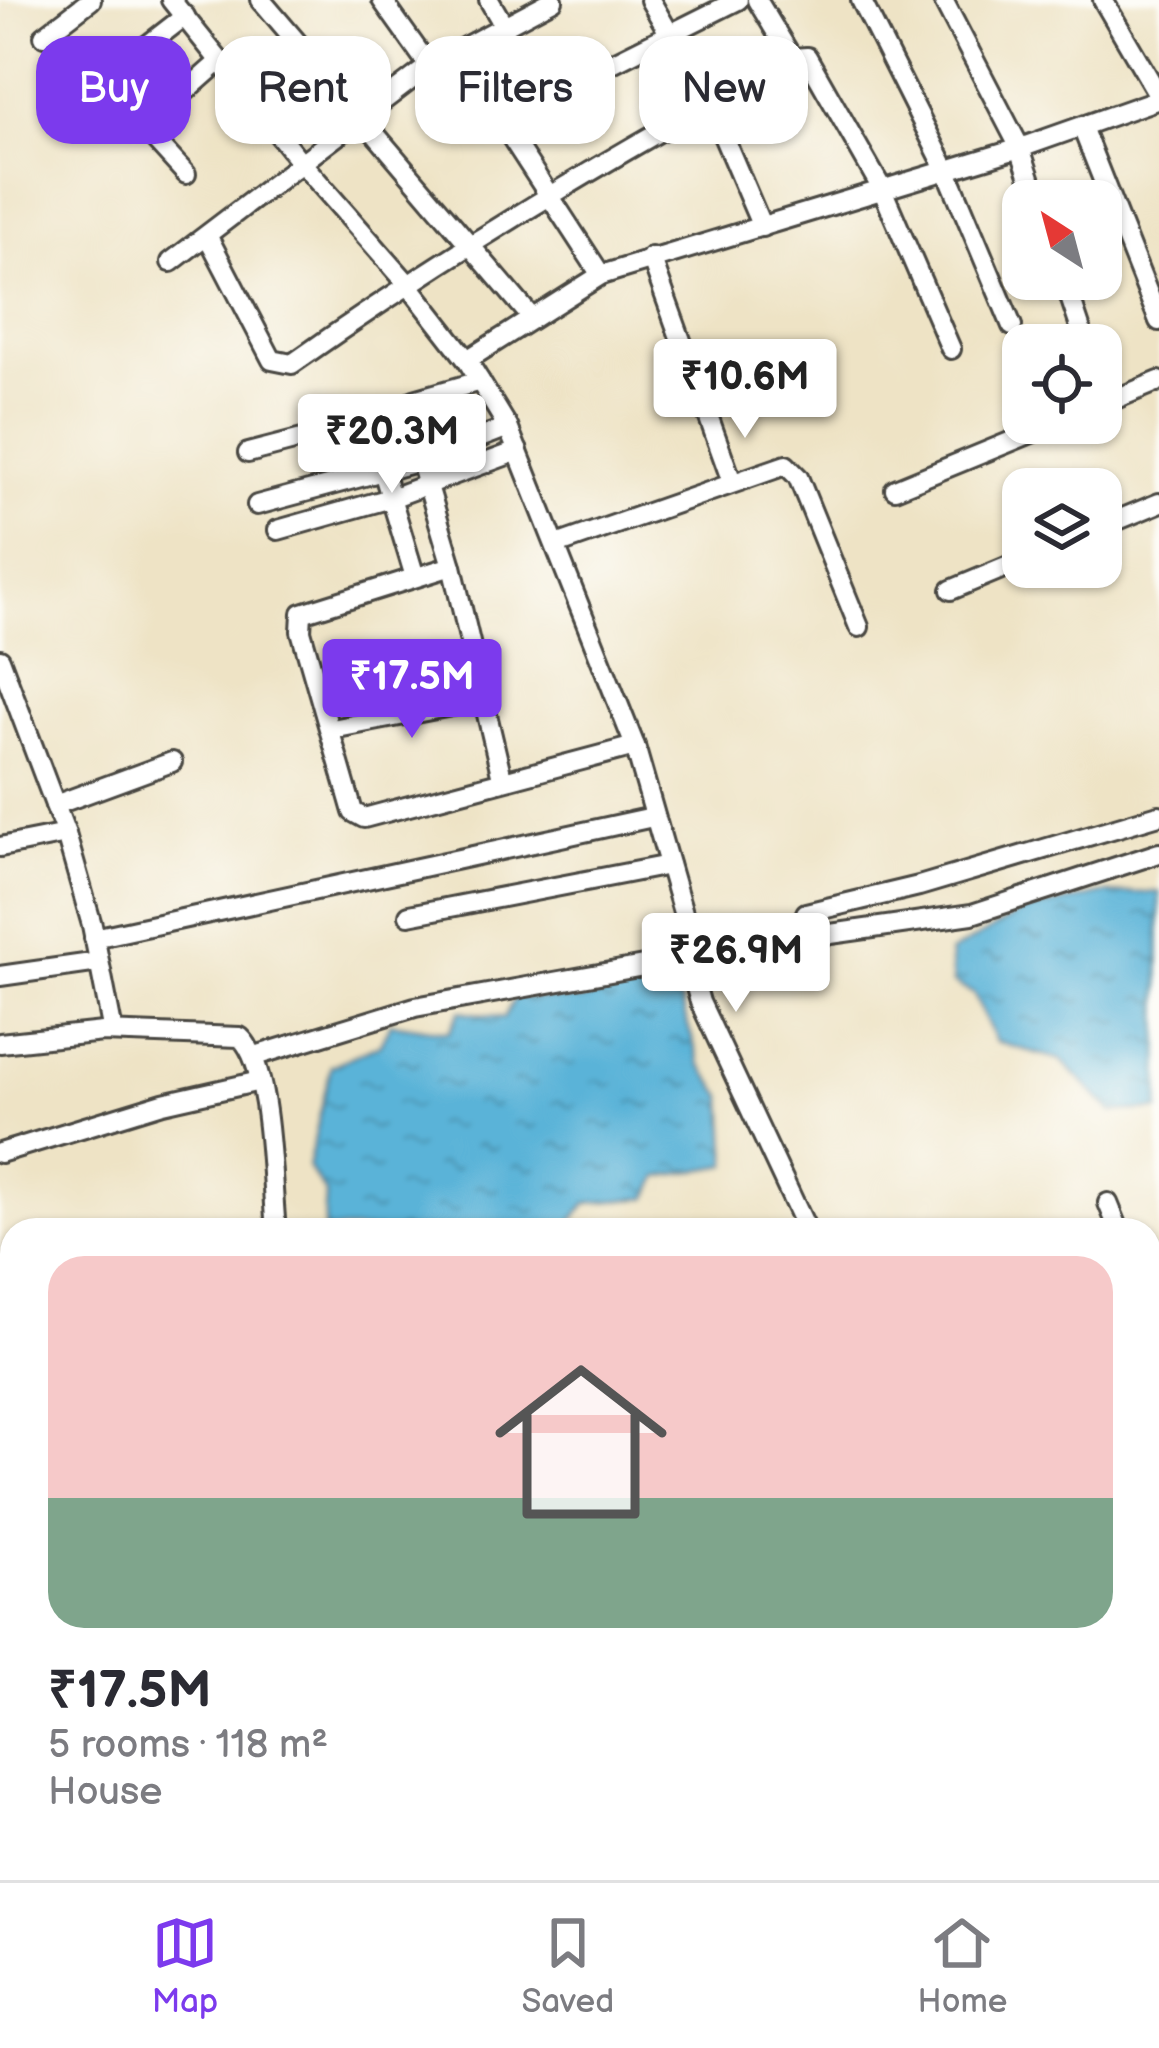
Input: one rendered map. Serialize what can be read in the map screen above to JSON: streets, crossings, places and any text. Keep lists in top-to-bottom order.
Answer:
{
  "north": "top left",
  "page": {
    "chip": [
      "Buy",
      "Rent",
      "Filters",
      "New"
    ],
    "price": [
      "₹10.6M",
      "₹20.3M",
      "₹17.5M",
      "₹26.9M"
    ],
    "list": [
      {
        "name": "₹17.5M",
        "note": "5 rooms · 118 m² · House"
      }
    ],
    "tabs": ["Map", "Saved", "Home"]
  }
}
